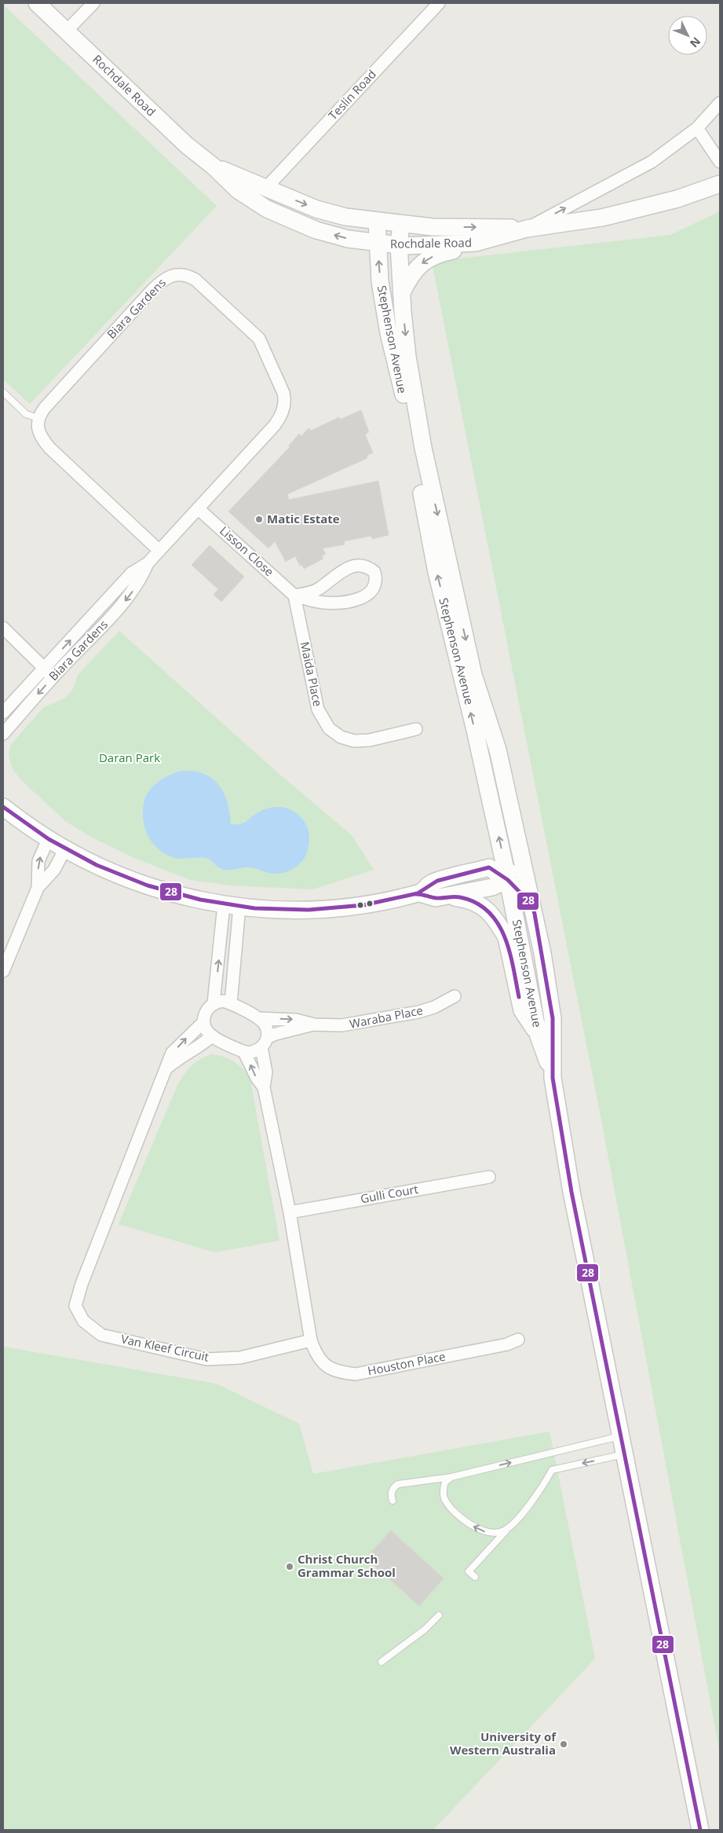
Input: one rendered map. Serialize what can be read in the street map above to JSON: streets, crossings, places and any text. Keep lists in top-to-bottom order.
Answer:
{
  "streets": {
    "main road": ["Rochdale Road", "Stephenson Avenue"],
    "street": [
      "Teslin Road",
      "Biara Gardens",
      "Lisson Close",
      "Maida Place",
      "Waraba Place",
      "Gulli Court",
      "Van Kleef Circuit",
      "Houston Place"
    ]
  },
  "crossings": [
    ["Rochdale Road", "Teslin Road"],
    ["Rochdale Road", "Stephenson Avenue"],
    ["Biara Gardens", "Lisson Close"],
    ["Lisson Close", "Maida Place"],
    ["Waraba Place", "Van Kleef Circuit"],
    ["Van Kleef Circuit", "Houston Place"]
  ],
  "parks": ["Daran Park"],
  "places": ["Matic Estate", "Christ Church Grammar School", "University of Western Australia"],
  "lines": ["transit line 28"],
  "north": "bottom right"
}
